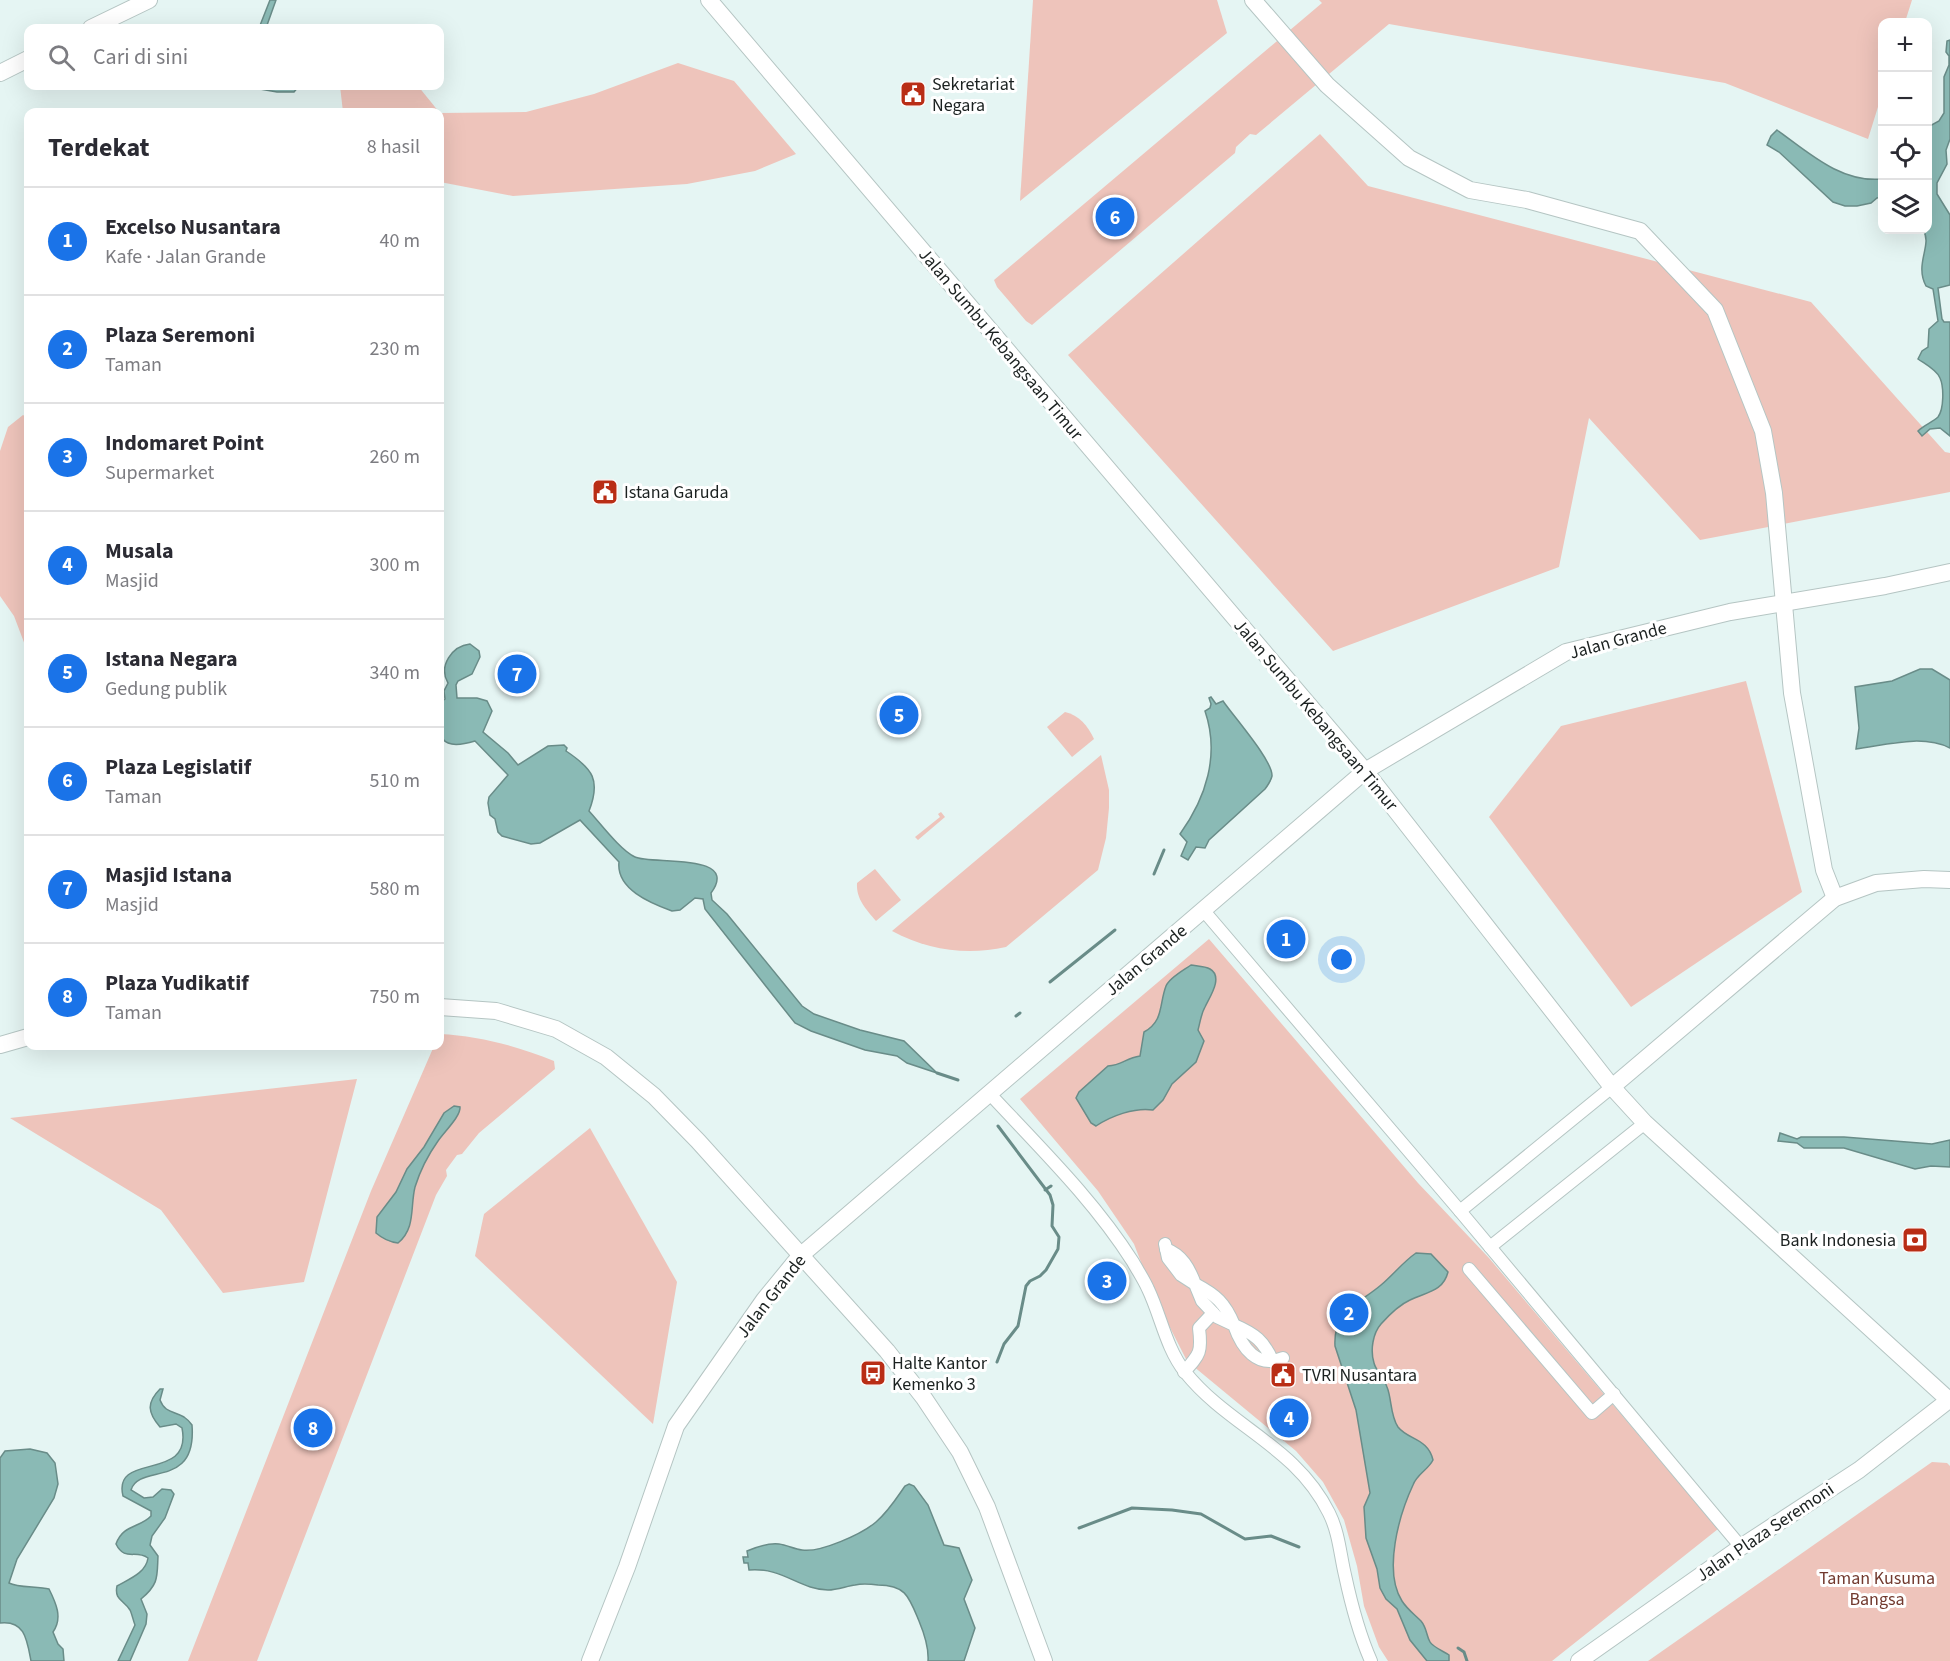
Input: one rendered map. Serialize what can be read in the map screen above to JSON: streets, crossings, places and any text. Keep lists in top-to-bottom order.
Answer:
{
  "streets": {
    "street": ["Jalan Sumbu Kebangsaan Timur", "Jalan Grande", "Jalan Plaza Seremoni"]
  },
  "crossings": [
    ["Jalan Sumbu Kebangsaan Timur", "Jalan Grande"],
    ["Jalan Sumbu Kebangsaan Timur", "Jalan Plaza Seremoni"]
  ],
  "parks": ["Taman Kusuma Bangsa"],
  "places": {
    "public building": ["Sekretariat Negara", "Istana Garuda", "TVRI Nusantara"],
    "bank": ["Bank Indonesia"],
    "bus stop": ["Halte Kantor Kemenko 3"]
  },
  "page": {
    "map_buttons": ["+", "−"],
    "search": "Cari di sini",
    "heading": ["Terdekat", "8 hasil"],
    "list": [
      {
        "mark": "1",
        "name": "Excelso Nusantara",
        "note": "Kafe · Jalan Grande",
        "value": "40 m"
      },
      {
        "mark": "2",
        "name": "Plaza Seremoni",
        "note": "Taman",
        "value": "230 m"
      },
      {
        "mark": "3",
        "name": "Indomaret Point",
        "note": "Supermarket",
        "value": "260 m"
      },
      {
        "mark": "4",
        "name": "Musala",
        "note": "Masjid",
        "value": "300 m"
      },
      {
        "mark": "5",
        "name": "Istana Negara",
        "note": "Gedung publik",
        "value": "340 m"
      },
      {
        "mark": "6",
        "name": "Plaza Legislatif",
        "note": "Taman",
        "value": "510 m"
      },
      {
        "mark": "7",
        "name": "Masjid Istana",
        "note": "Masjid",
        "value": "580 m"
      },
      {
        "mark": "8",
        "name": "Plaza Yudikatif",
        "note": "Taman",
        "value": "750 m"
      }
    ],
    "pins": [
      "6",
      "7",
      "5",
      "1",
      "3",
      "2",
      "4",
      "8"
    ]
  }
}
